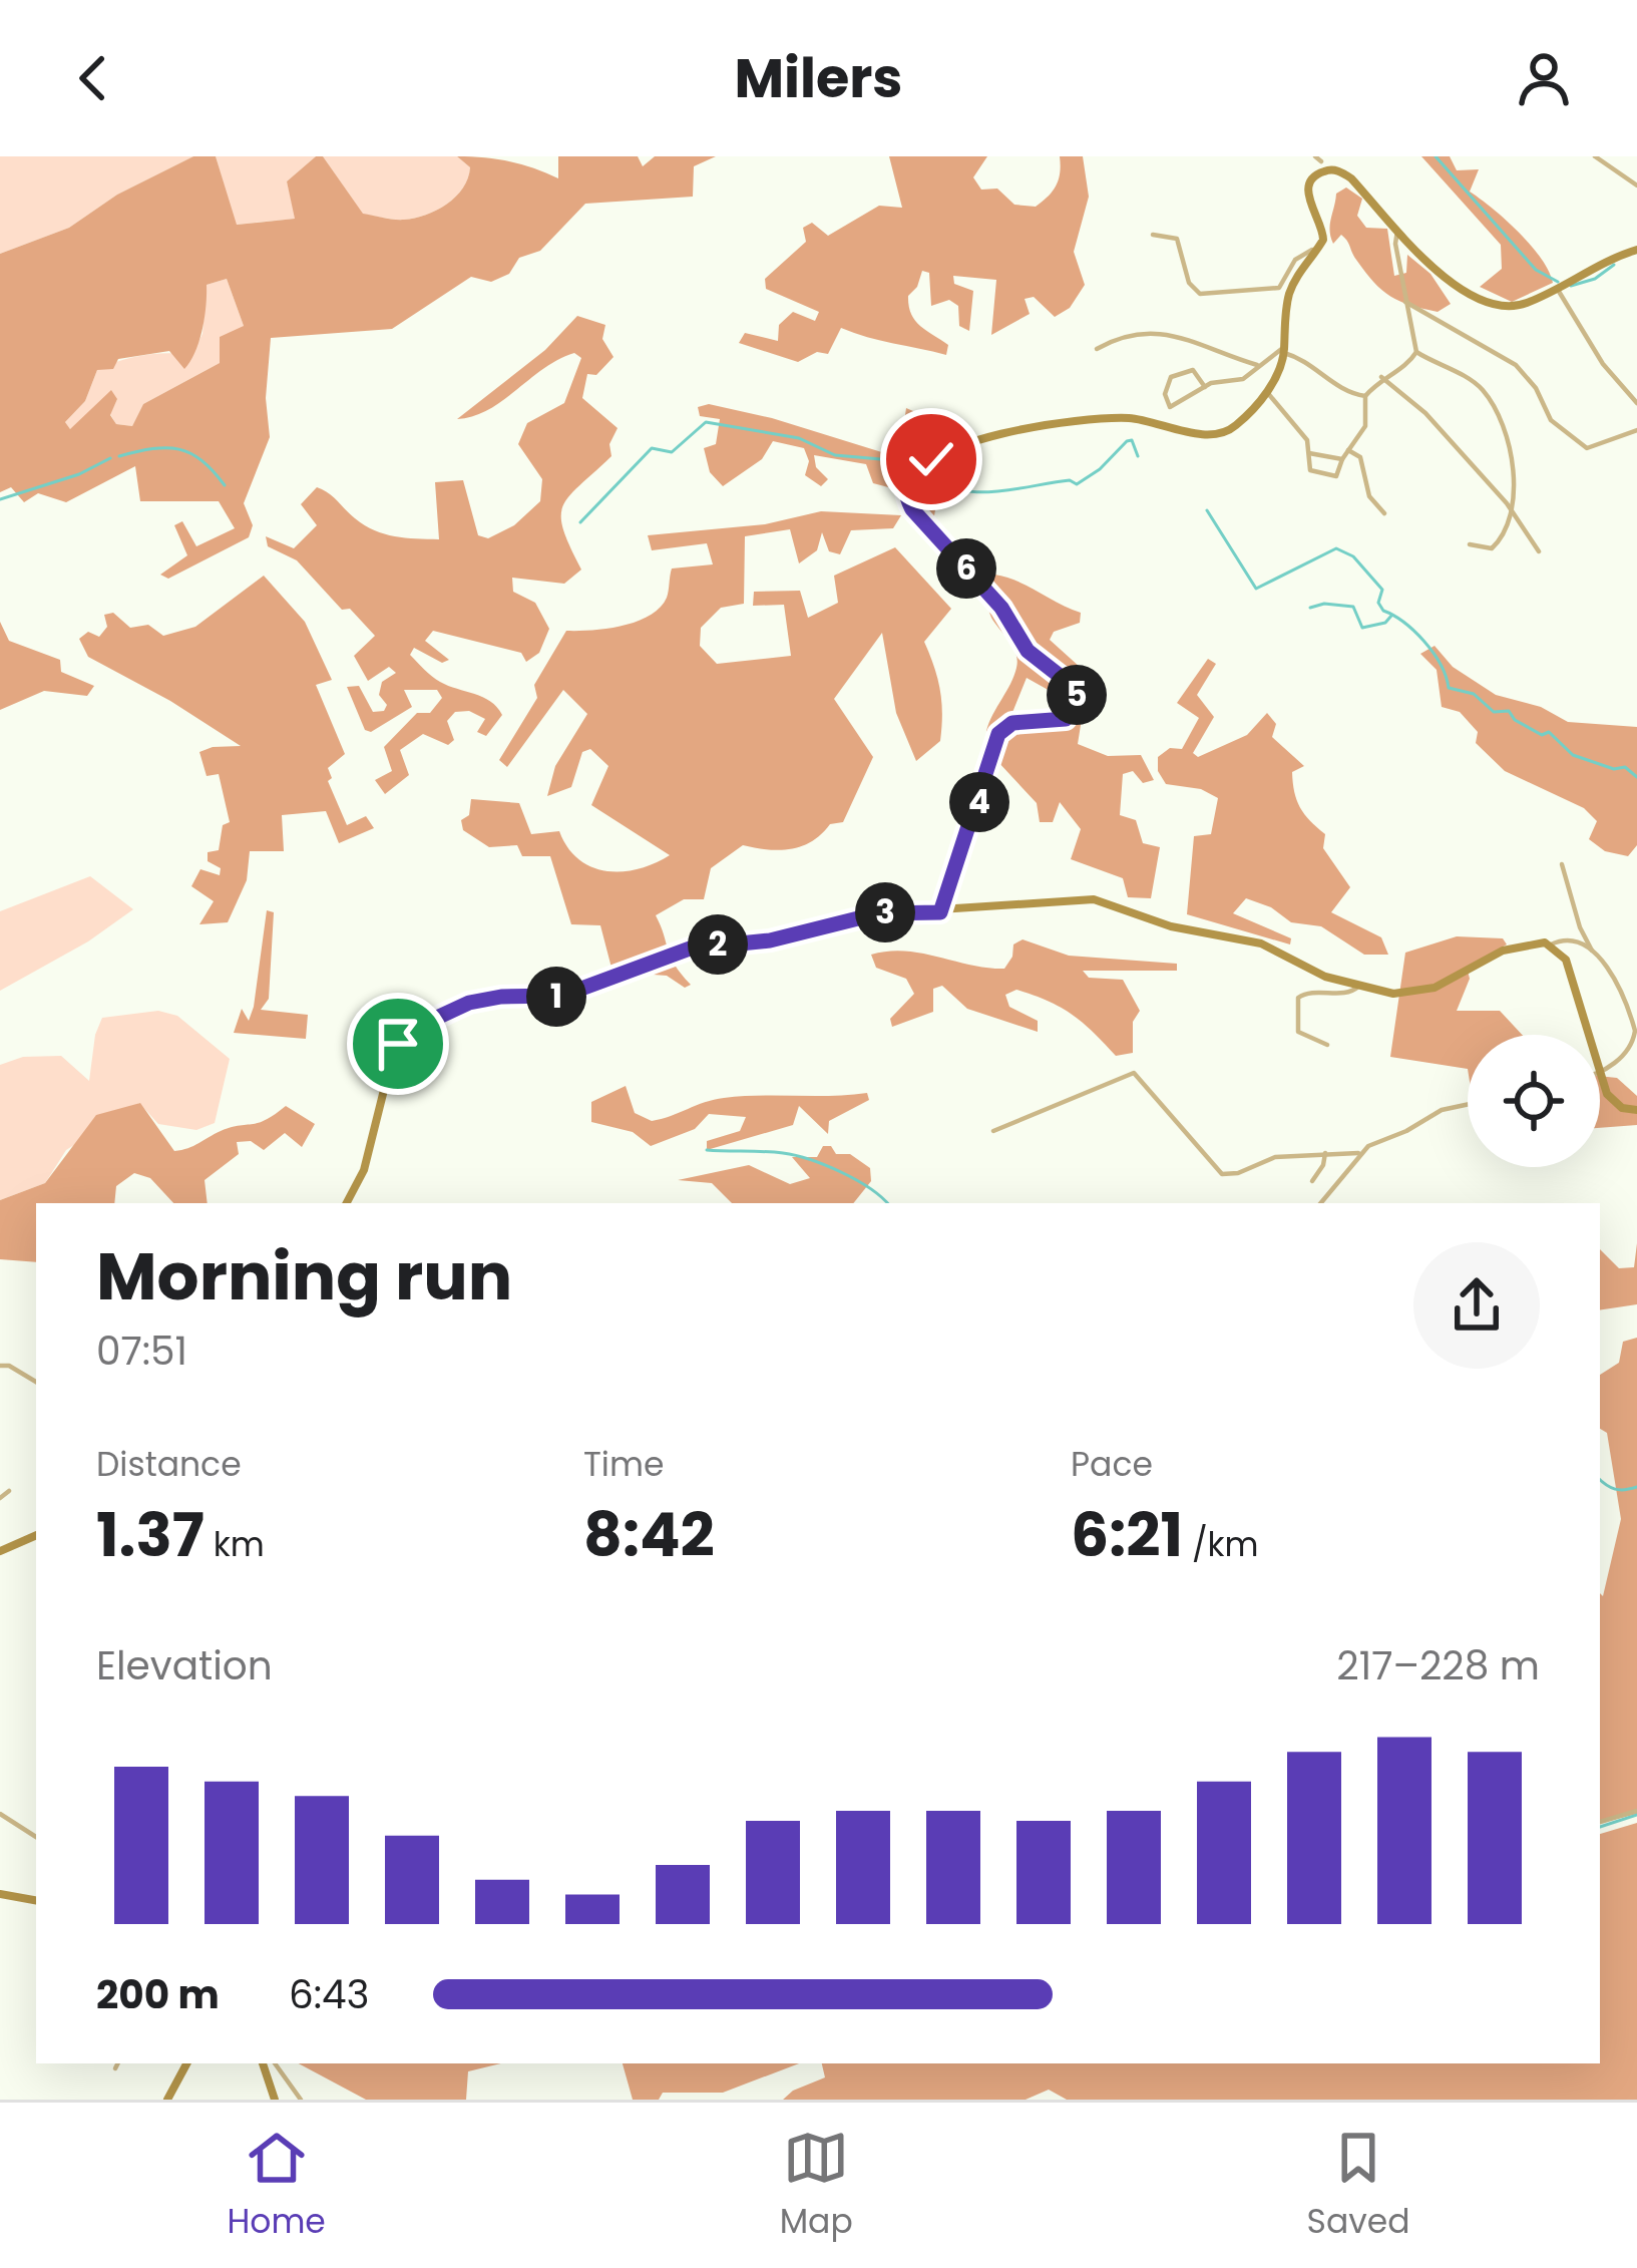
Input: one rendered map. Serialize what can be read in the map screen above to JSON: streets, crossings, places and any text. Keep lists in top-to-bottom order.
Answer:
{
  "page": {
    "header": "Milers",
    "pins": [
      "6",
      "5",
      "4",
      "3",
      "2",
      "1"
    ],
    "heading": ["Morning run", "07:51"],
    "stats": [
      ["Distance", "1.37 km"],
      ["Time", "8:42"],
      ["Pace", "6:21 /km"]
    ],
    "chart": ["Elevation", "217–228 m"],
    "list": [
      {
        "name": "200 m",
        "note": "6:43"
      }
    ],
    "tabs": ["Home", "Map", "Saved"]
  }
}
